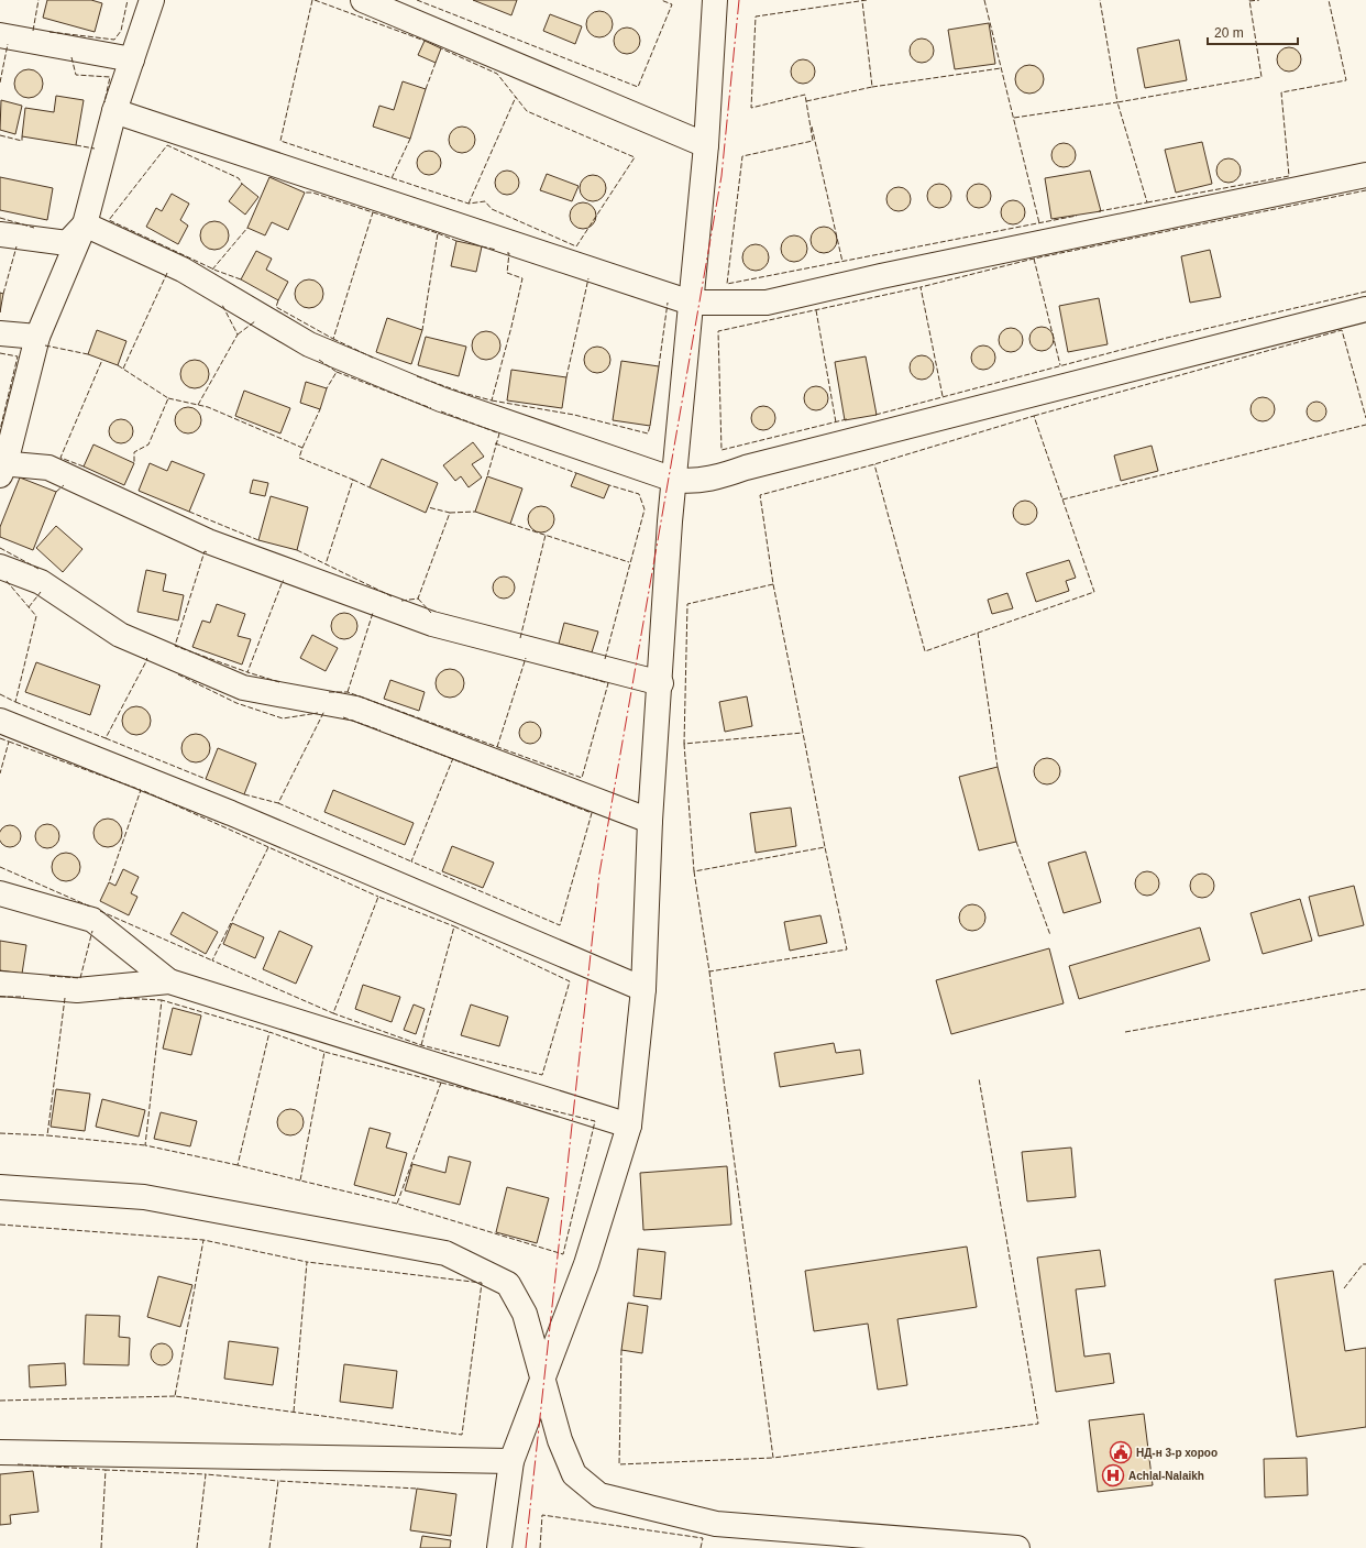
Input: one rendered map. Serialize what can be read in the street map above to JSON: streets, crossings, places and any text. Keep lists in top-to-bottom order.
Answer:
{
  "places": {
    "public building": ["НД-н 3-р хороо"],
    "hospital": ["Achlal-Nalaikh"]
  },
  "scale_bar": "20 m"
}
